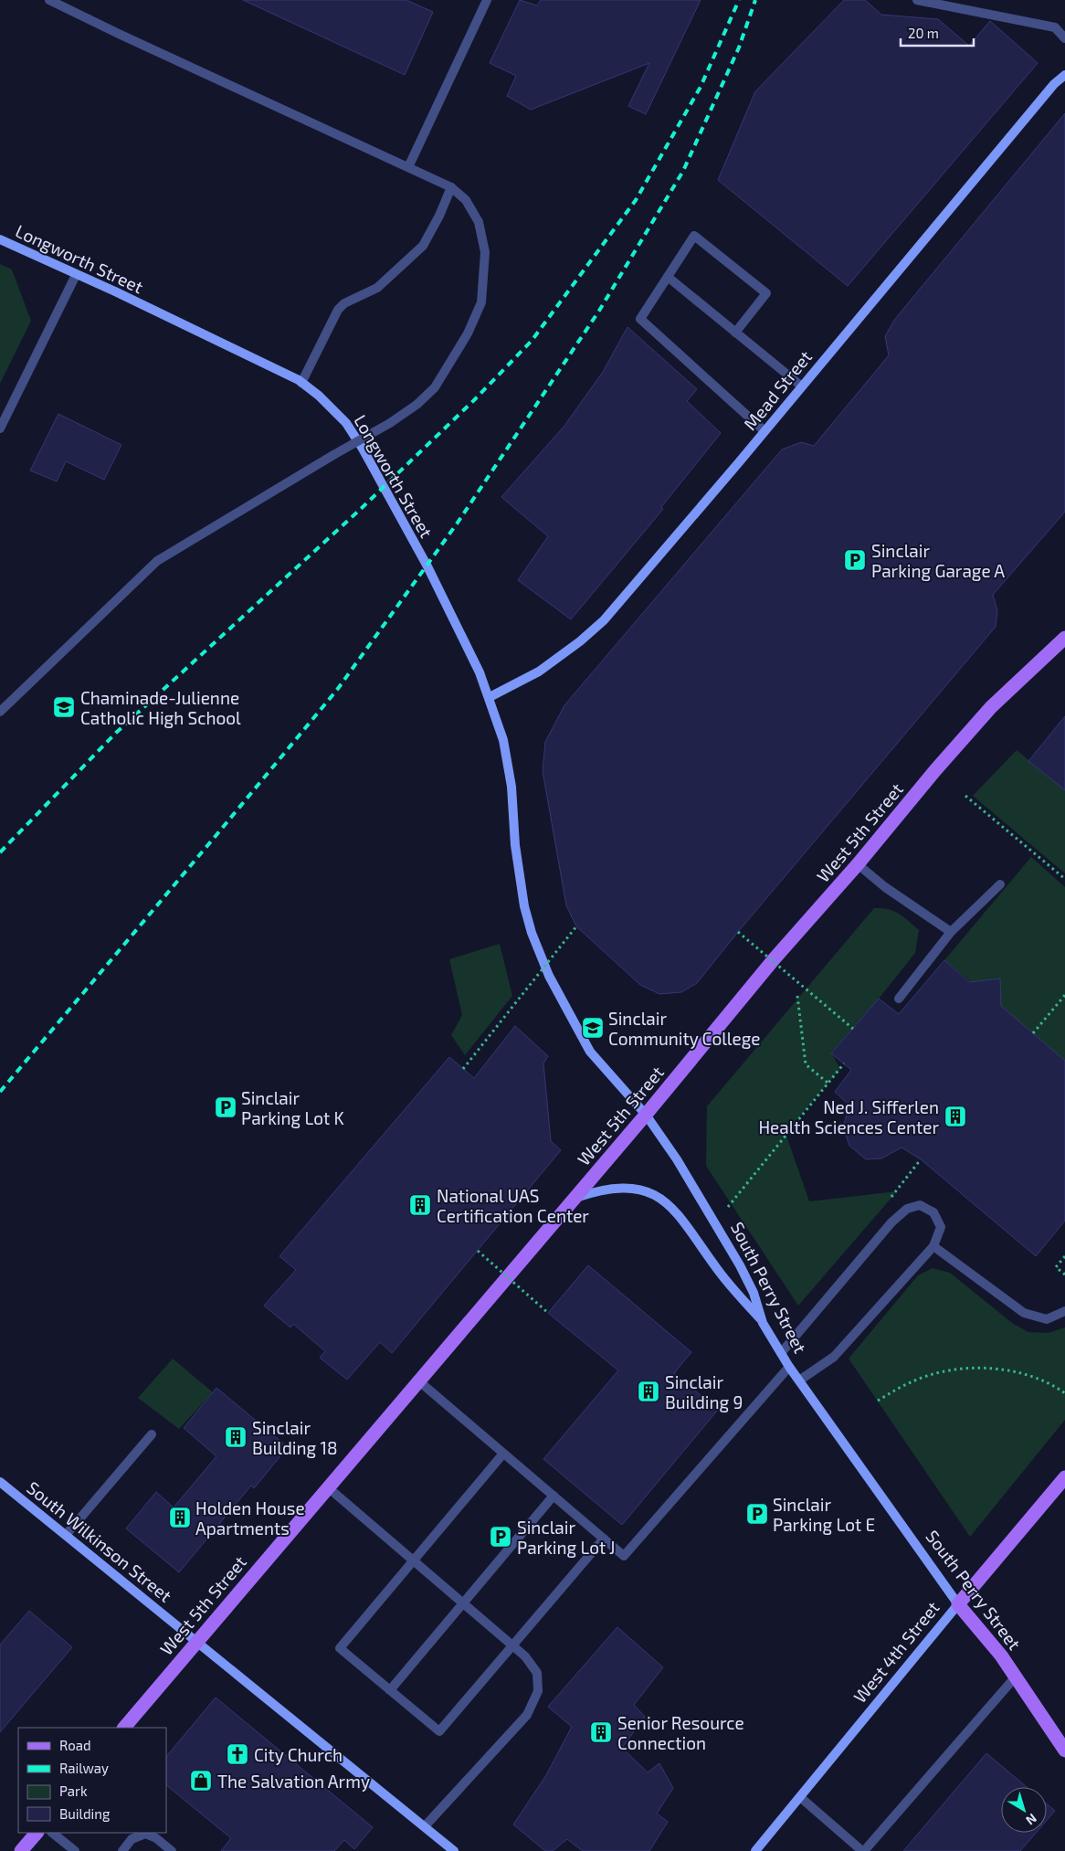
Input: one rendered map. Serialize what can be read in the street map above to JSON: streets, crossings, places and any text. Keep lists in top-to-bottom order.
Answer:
{
  "streets": {
    "main road": ["West 5th Street", "South Perry Street", "West 4th Street"],
    "street": ["Longworth Street", "Mead Street", "South Wilkinson Street"]
  },
  "crossings": [
    ["Longworth Street", "Mead Street"],
    ["Longworth Street", "South Perry Street"],
    ["West 5th Street", "South Perry Street"],
    ["West 5th Street", "South Wilkinson Street"],
    ["South Perry Street", "West 4th Street"]
  ],
  "places": {
    "parking": [
      "Sinclair Parking Garage A",
      "Sinclair Parking Lot K",
      "Sinclair Parking Lot E",
      "Sinclair Parking Lot J"
    ],
    "school or university": ["Chaminade-Julienne Catholic High School", "Sinclair Community College"],
    "building": [
      "Ned J. Sifferlen Health Sciences Center",
      "National UAS Certification Center",
      "Sinclair Building 9",
      "Sinclair Building 18",
      "Holden House Apartments",
      "Senior Resource Connection"
    ],
    "church": ["City Church"],
    "shop": ["The Salvation Army"]
  },
  "legend": [
    "Road",
    "Railway",
    "Park",
    "Building"
  ],
  "scale_bar": "20 m",
  "north": "bottom right"
}
